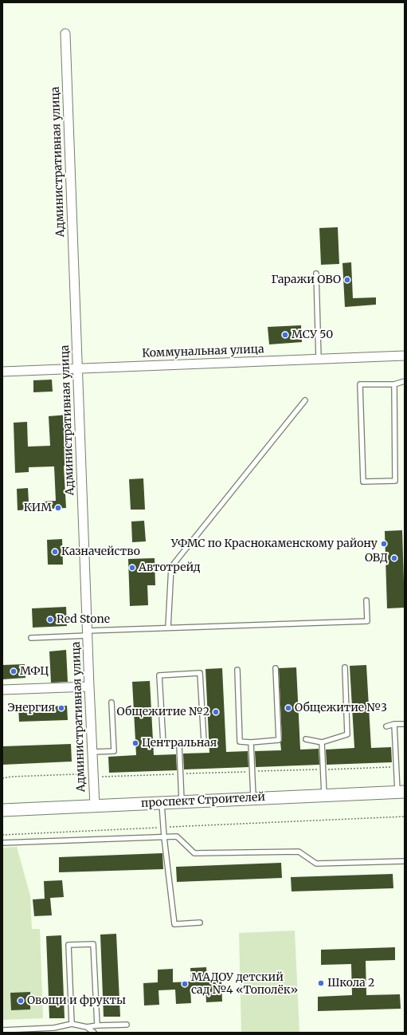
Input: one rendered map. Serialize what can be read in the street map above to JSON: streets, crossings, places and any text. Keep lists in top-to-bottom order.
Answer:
{
  "streets": {
    "street": ["Административная улица", "Коммунальная улица", "проспект Строителей"]
  },
  "crossings": [
    ["Административная улица", "Коммунальная улица"],
    ["Административная улица", "проспект Строителей"]
  ],
  "places": [
    "Гаражи ОВО",
    "МСУ 50",
    "КИМ",
    "УФМС по Краснокаменскому району",
    "Казначейство",
    "ОВД",
    "Автотрейд",
    "Red Stone",
    "МФЦ",
    "Энергия",
    "Общежитие №3",
    "Общежитие №2",
    "Центральная",
    "Школа 2",
    "МАДОУ детский сад №4 «Тополёк»",
    "Овощи и фрукты"
  ]
}
